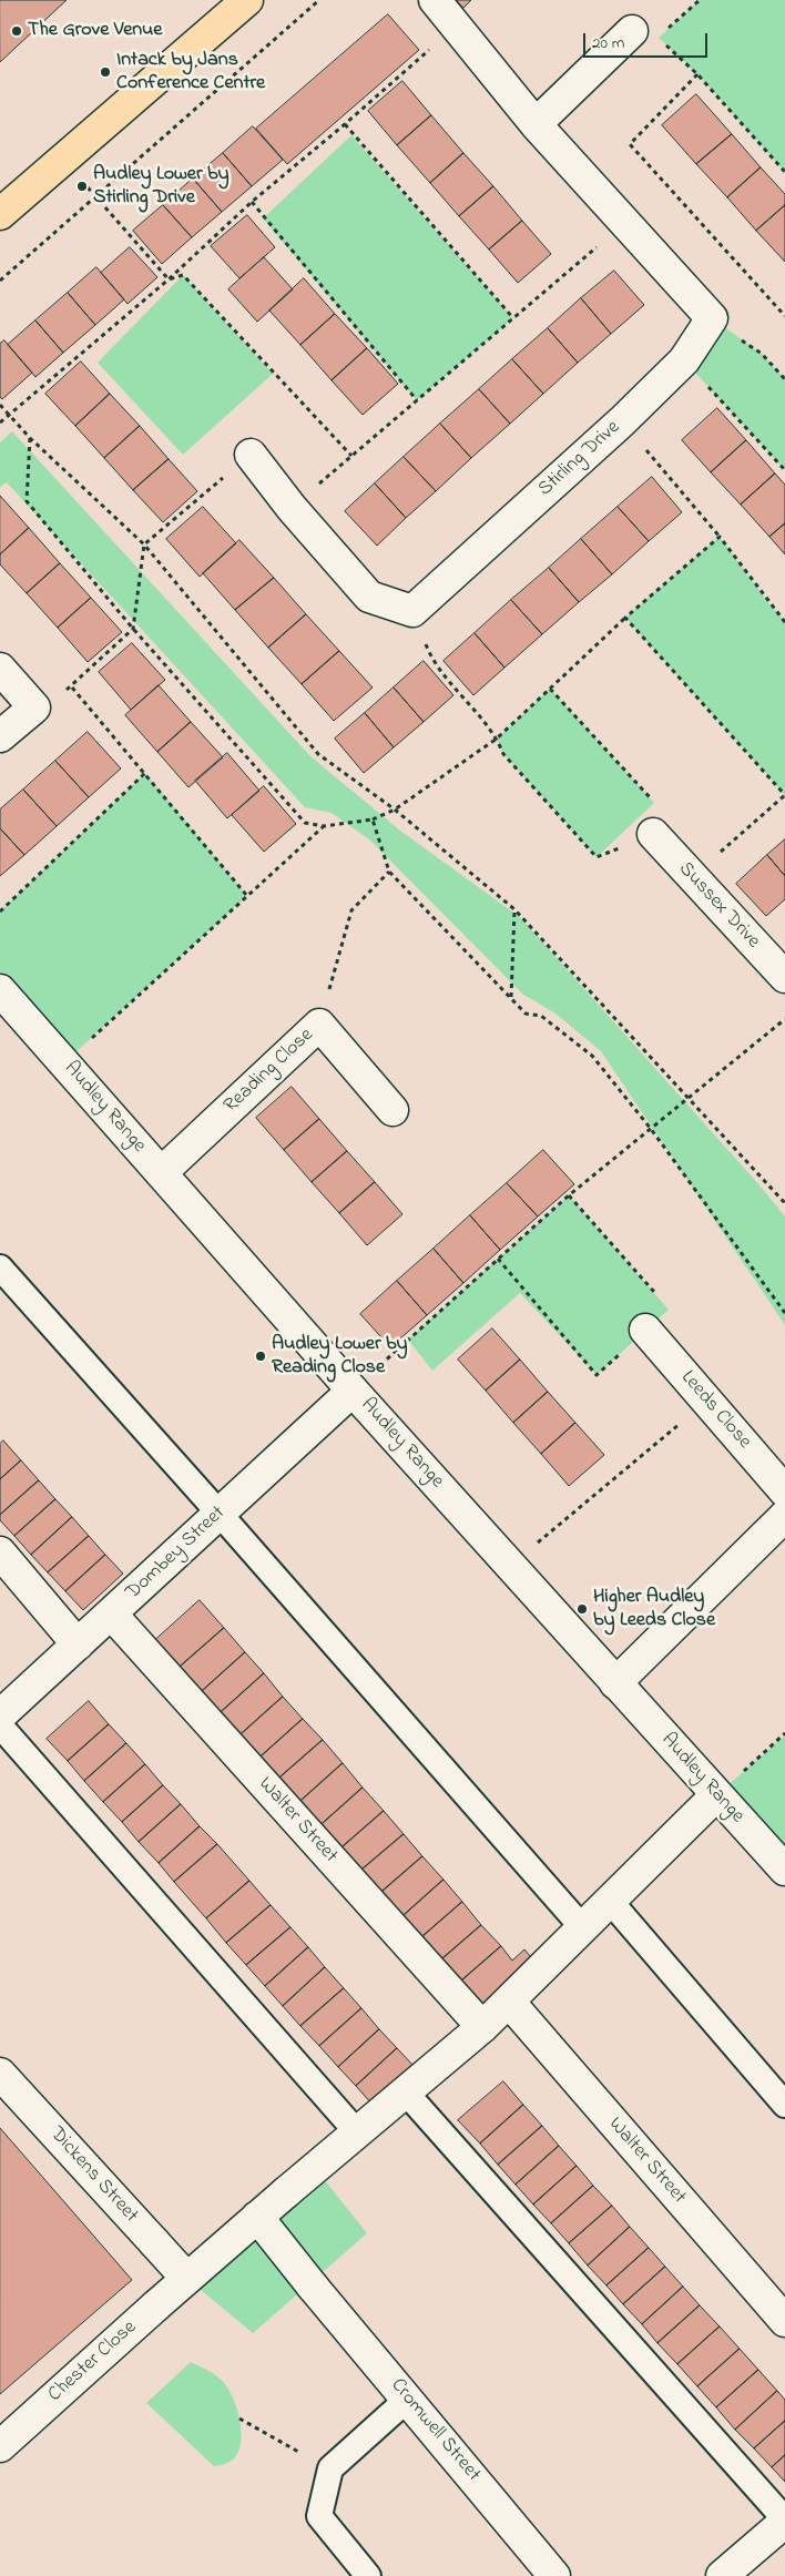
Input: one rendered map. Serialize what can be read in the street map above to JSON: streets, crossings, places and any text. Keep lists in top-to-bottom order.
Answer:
{
  "streets": {
    "street": [
      "Stirling Drive",
      "Sussex Drive",
      "Reading Close",
      "Audley Range",
      "Leeds Close",
      "Dombey Street",
      "Walter Street",
      "Dickens Street",
      "Chester Close",
      "Cromwell Street"
    ]
  },
  "crossings": [
    ["Reading Close", "Audley Range"],
    ["Audley Range", "Dombey Street"],
    ["Audley Range", "Chester Close"],
    ["Dombey Street", "Walter Street"],
    ["Walter Street", "Chester Close"],
    ["Dickens Street", "Chester Close"],
    ["Chester Close", "Cromwell Street"]
  ],
  "places": [
    "The Grove Venue",
    "Intack by Jans Conference Centre",
    "Audley Lower by Stirling Drive",
    "Audley Lower by Reading Close",
    "Higher Audley by Leeds Close"
  ],
  "scale_bar": "20 m"
}
